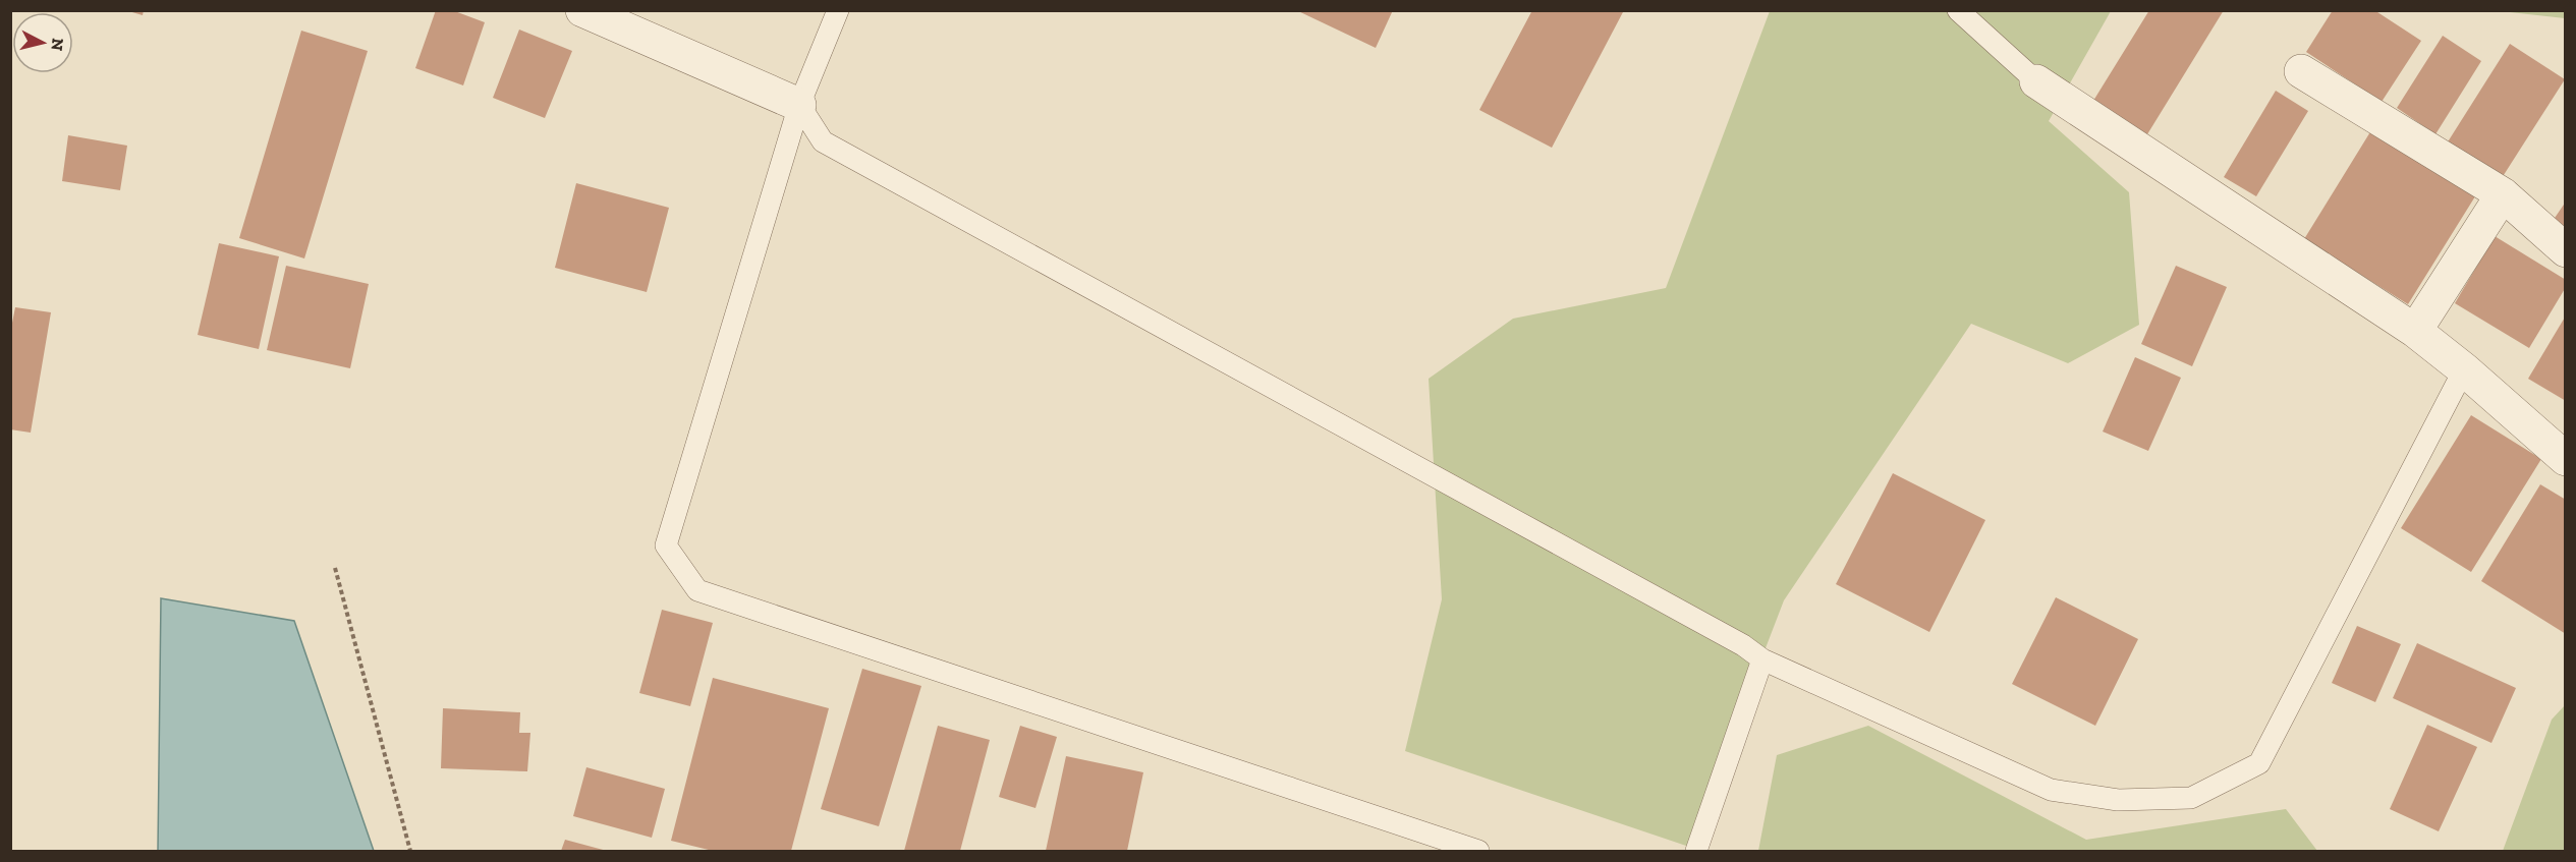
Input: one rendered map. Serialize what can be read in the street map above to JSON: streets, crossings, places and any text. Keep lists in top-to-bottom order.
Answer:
{
  "north": "right"
}
